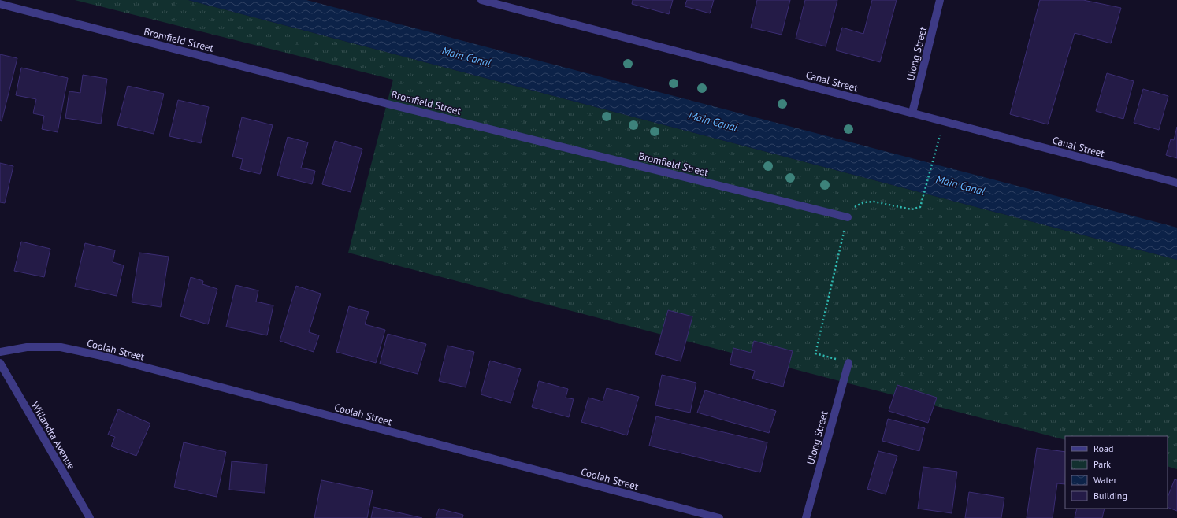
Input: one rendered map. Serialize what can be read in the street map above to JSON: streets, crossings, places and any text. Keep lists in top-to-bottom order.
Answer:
{
  "streets": {
    "street": [
      "Bromfield Street",
      "Ulong Street",
      "Canal Street",
      "Coolah Street",
      "Willandra Avenue"
    ]
  },
  "crossings": [
    ["Ulong Street", "Canal Street"]
  ],
  "water": ["Main Canal"],
  "legend": [
    "Road",
    "Park",
    "Water",
    "Building"
  ]
}
